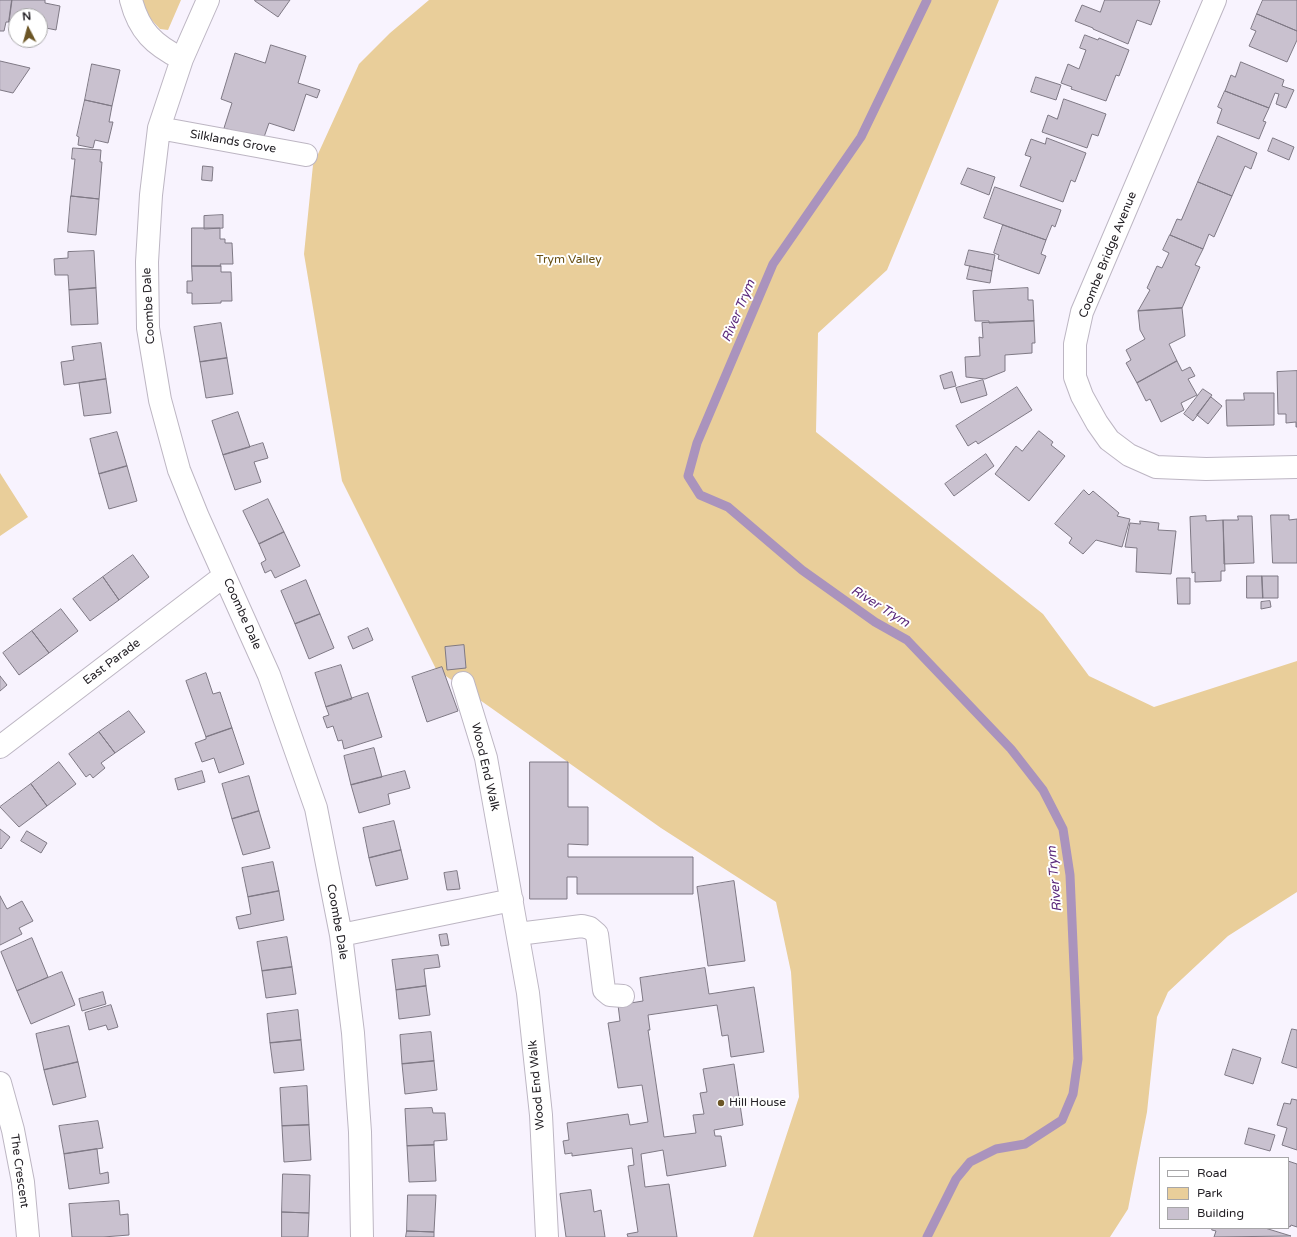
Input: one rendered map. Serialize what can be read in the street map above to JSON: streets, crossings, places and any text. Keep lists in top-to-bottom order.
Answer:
{
  "streets": {
    "street": [
      "Silklands Grove",
      "Coombe Bridge Avenue",
      "Coombe Dale",
      "East Parade",
      "Wood End Walk",
      "The Crescent"
    ]
  },
  "crossings": [
    ["Silklands Grove", "Coombe Dale"],
    ["Coombe Dale", "East Parade"]
  ],
  "water": ["River Trym"],
  "parks": ["Trym Valley"],
  "places": ["Hill House"],
  "legend": ["Road", "Park", "Building"],
  "north": "top"
}
